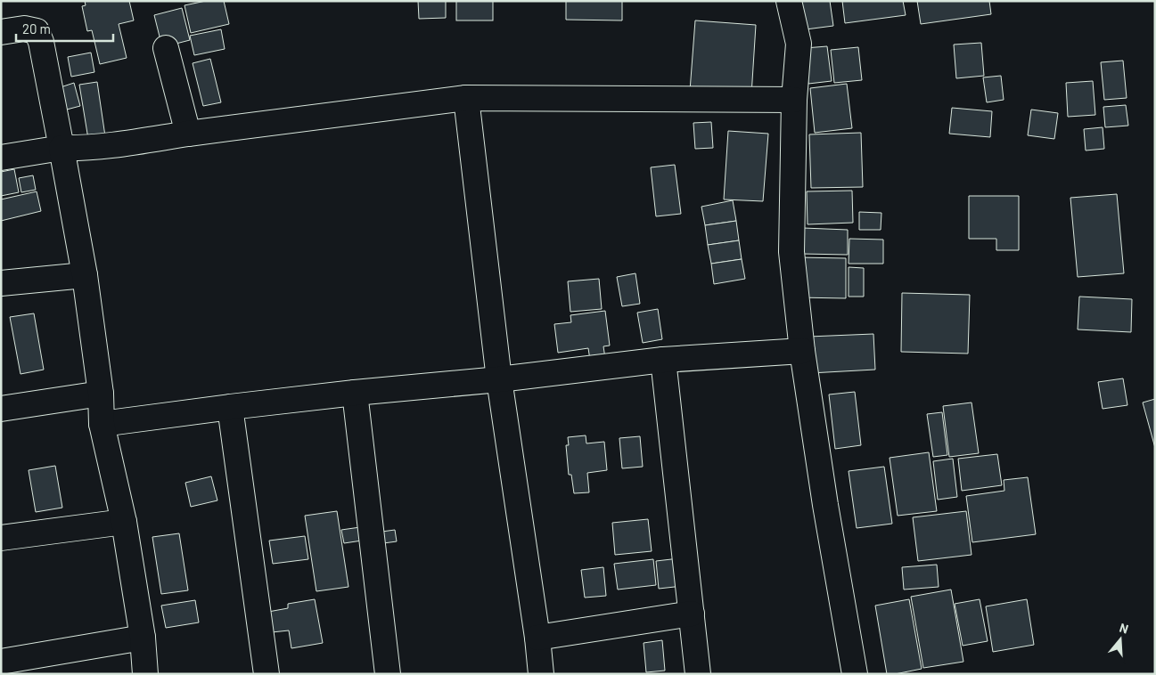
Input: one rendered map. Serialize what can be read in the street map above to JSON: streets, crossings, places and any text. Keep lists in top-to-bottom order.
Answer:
{
  "scale_bar": "20 m",
  "north": "top"
}
